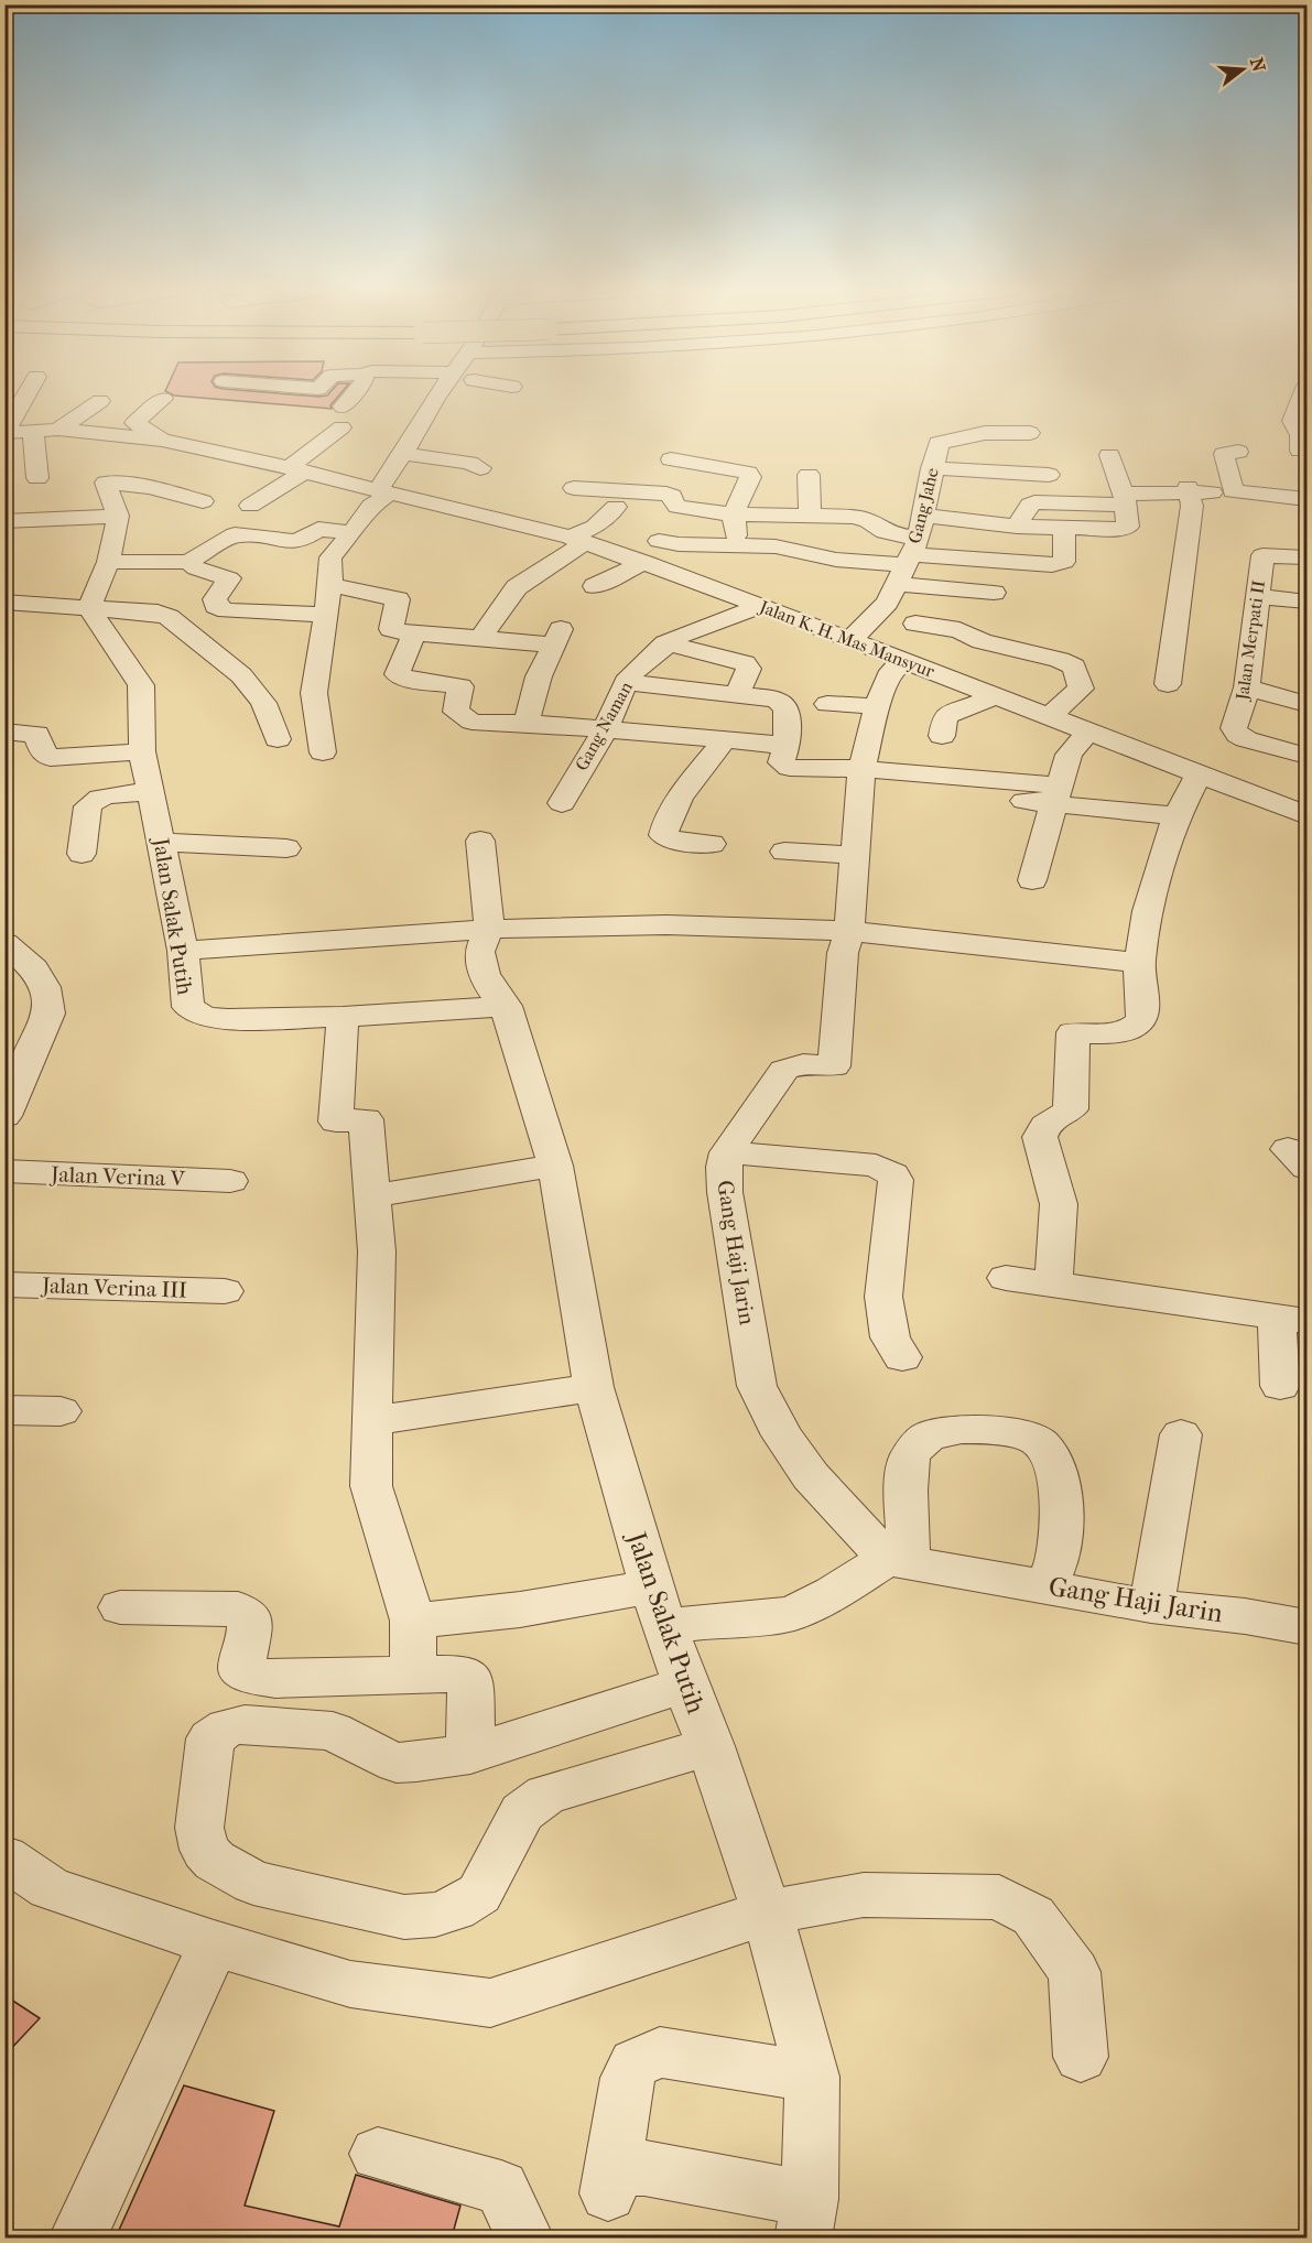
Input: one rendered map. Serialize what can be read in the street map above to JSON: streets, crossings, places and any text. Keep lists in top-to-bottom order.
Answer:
{
  "streets": {
    "street": [
      "Gang Jahe",
      "Jalan K. H. Mas Mansyur",
      "Jalan Merpati II",
      "Gang Naman",
      "Jalan Salak Putih",
      "Jalan Verina V",
      "Gang Haji Jarin",
      "Jalan Verina III"
    ]
  },
  "crossings": [
    ["Gang Jahe", "Jalan K. H. Mas Mansyur"],
    ["Jalan K. H. Mas Mansyur", "Gang Naman"],
    ["Jalan K. H. Mas Mansyur", "Gang Haji Jarin"]
  ],
  "north": "right"
}
